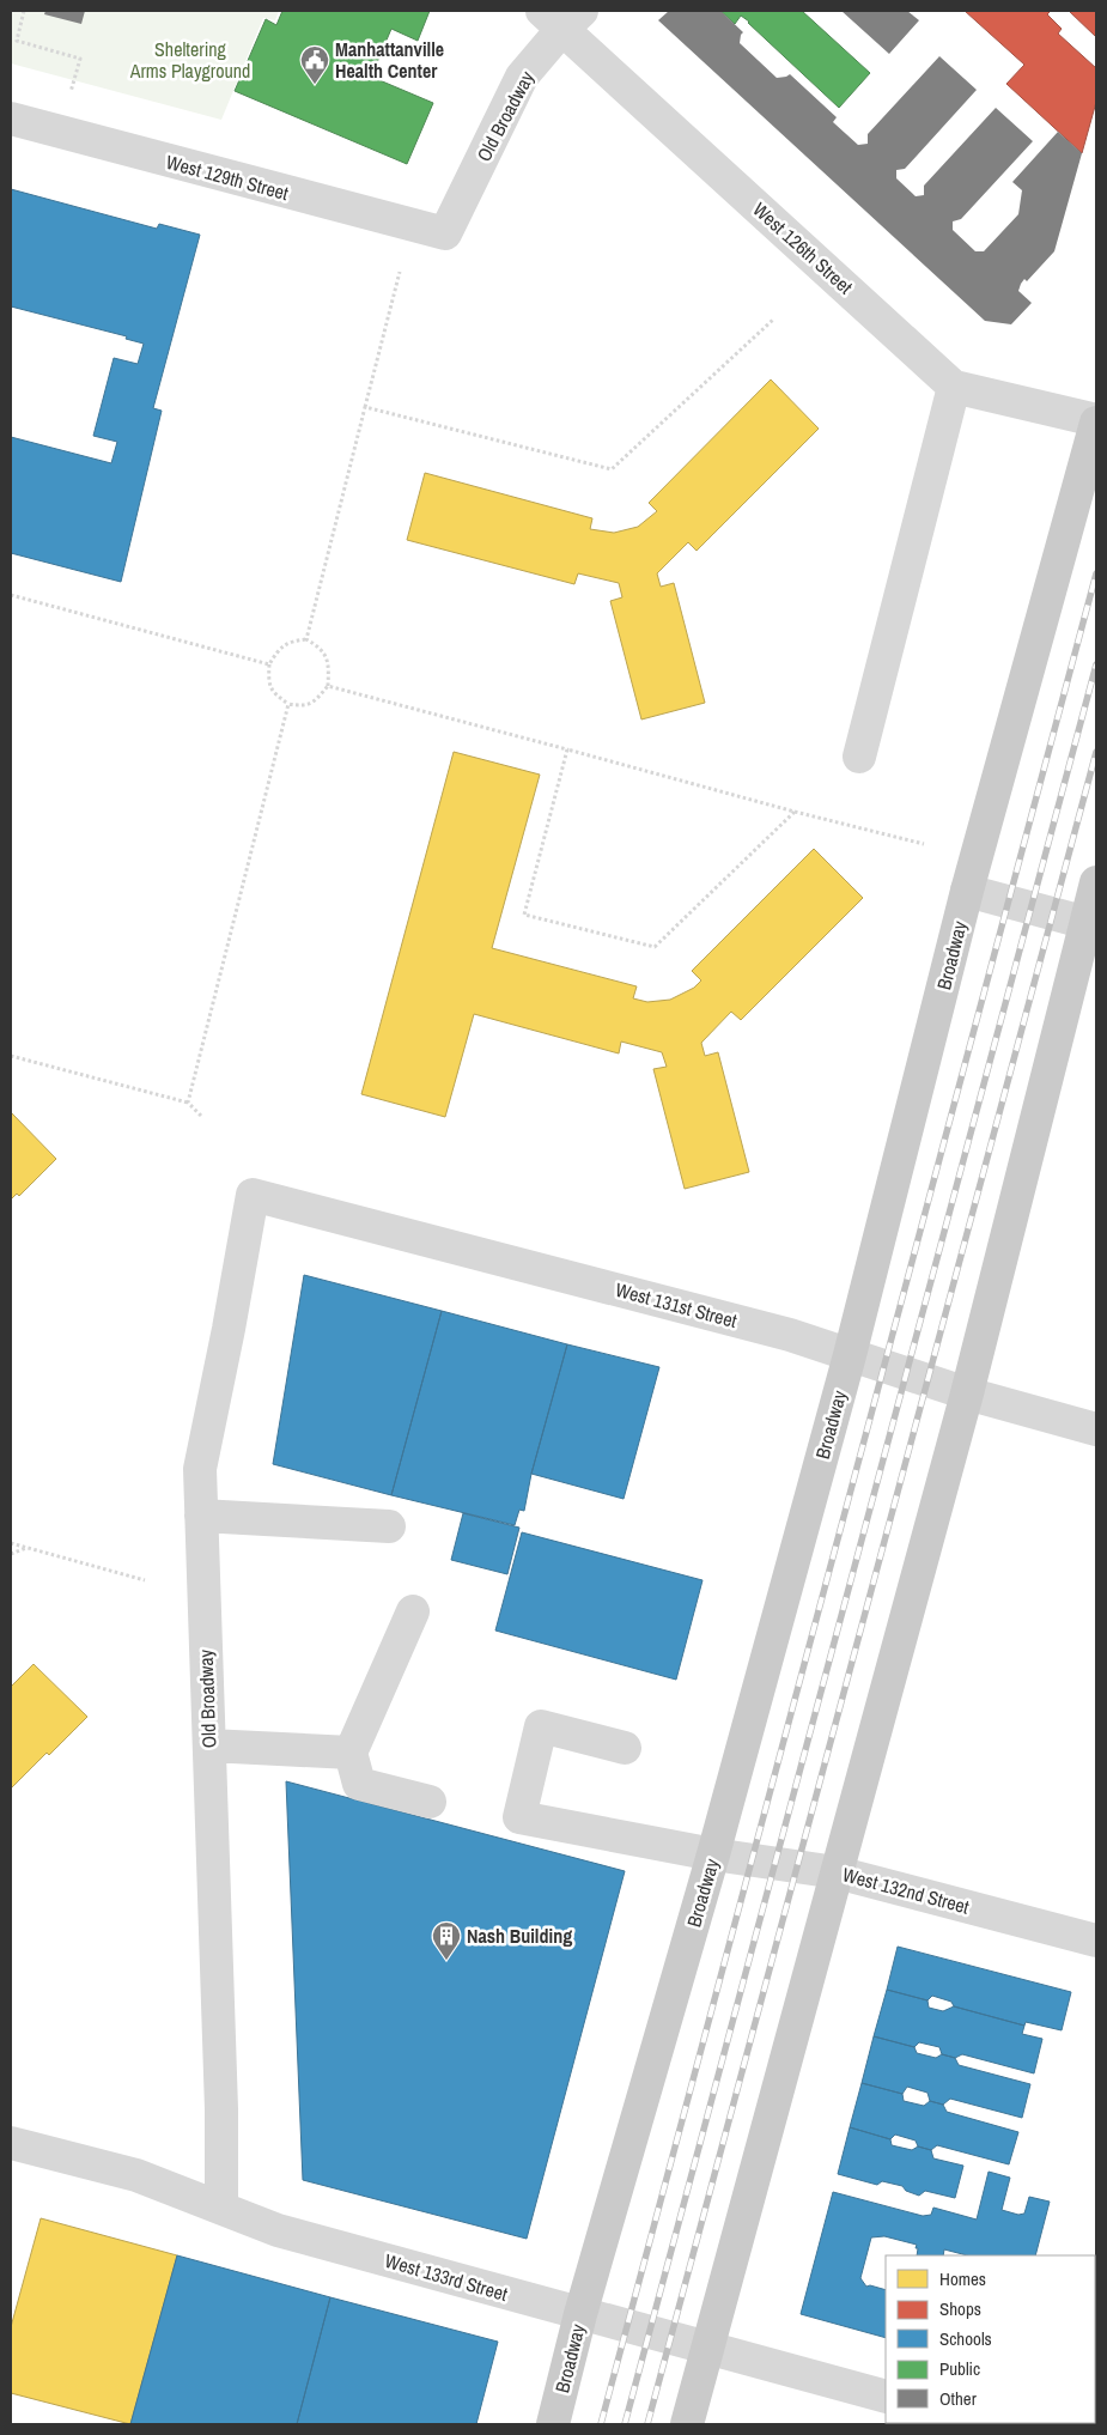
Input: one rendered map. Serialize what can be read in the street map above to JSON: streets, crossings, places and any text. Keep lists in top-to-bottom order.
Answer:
{
  "streets": {
    "main road": ["Broadway"],
    "street": [
      "Old Broadway",
      "West 129th Street",
      "West 126th Street",
      "West 131st Street",
      "West 132nd Street",
      "West 133rd Street"
    ]
  },
  "crossings": [
    ["Old Broadway", "West 129th Street"],
    ["Old Broadway", "West 126th Street"],
    ["Old Broadway", "West 131st Street"],
    ["Old Broadway", "West 133rd Street"],
    ["West 126th Street", "Broadway"],
    ["Broadway", "West 131st Street"],
    ["Broadway", "West 132nd Street"],
    ["Broadway", "West 133rd Street"]
  ],
  "parks": ["Sheltering Arms Playground"],
  "places": {
    "public building": ["Manhattanville Health Center"],
    "building": ["Nash Building"]
  },
  "legend": [
    "Homes",
    "Shops",
    "Schools",
    "Public",
    "Other"
  ]
}
